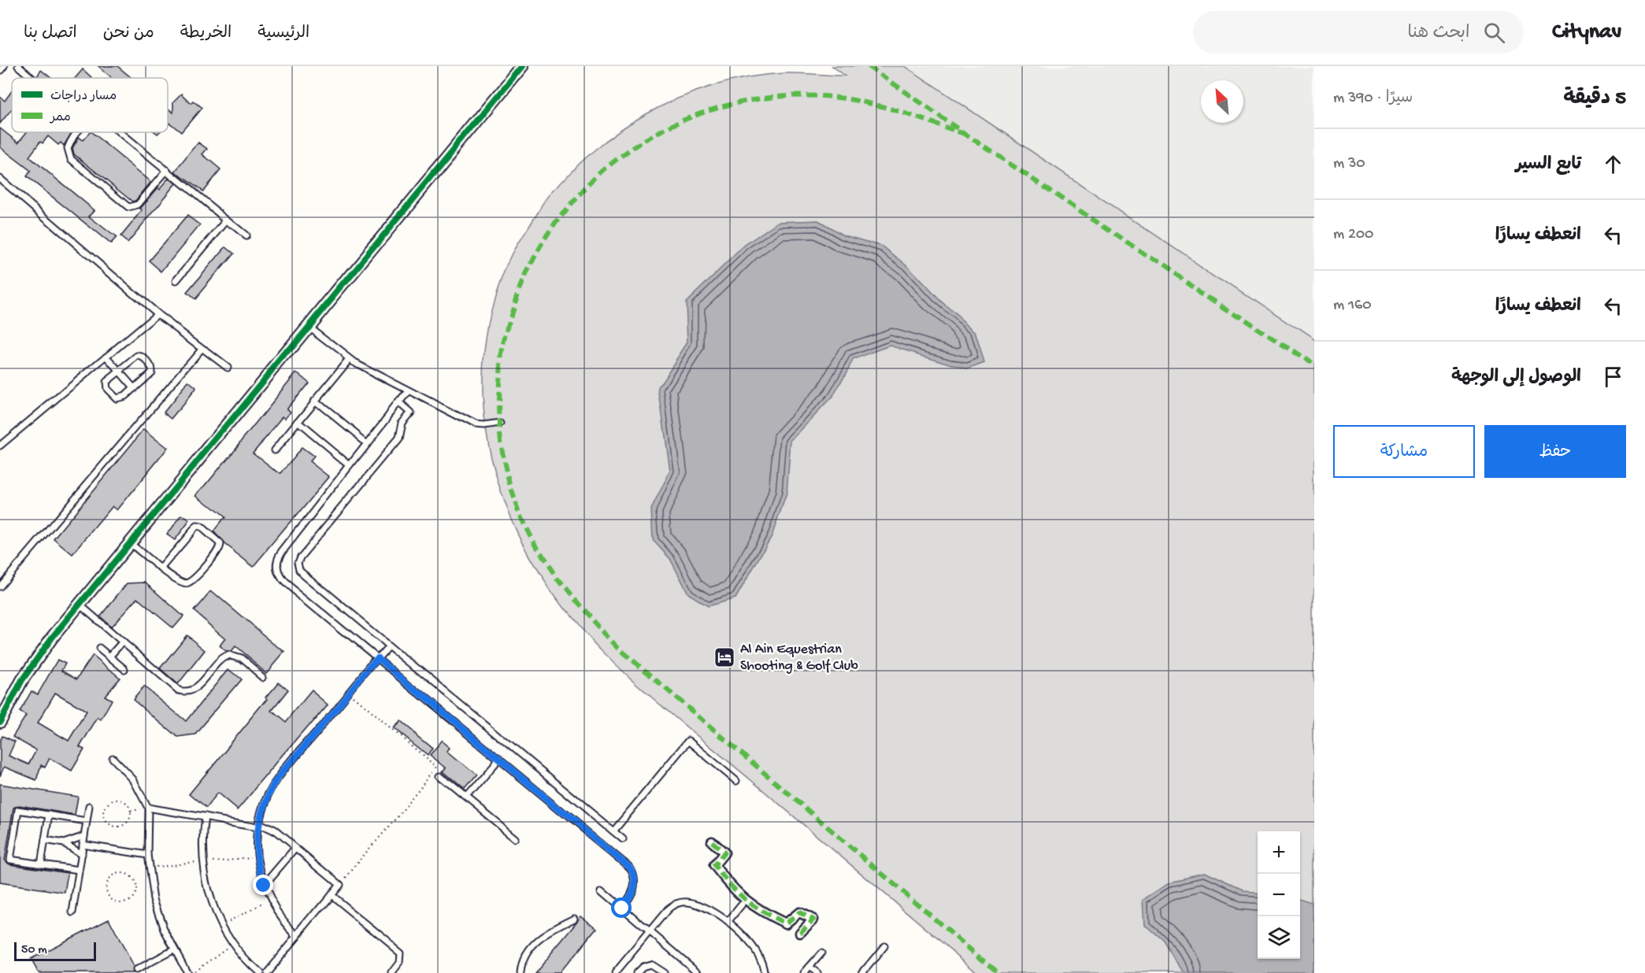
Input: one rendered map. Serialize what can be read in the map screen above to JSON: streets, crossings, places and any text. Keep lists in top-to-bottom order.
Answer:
{
  "places": {
    "hotel": ["Al Ain Equestrian Shooting & Golf Club"]
  },
  "legend": ["مسار دراجات", "ممر"],
  "scale_bar": "50 m",
  "north": "top left",
  "page": {
    "header": "Citynav",
    "search": "ابحث هنا",
    "nav": [
      "الرئيسية",
      "الخريطة",
      "من نحن",
      "اتصل بنا"
    ],
    "heading": ["5 دقيقة", "سيرًا · 390 m"],
    "list": [
      ["تابع السير", "30 m"],
      ["انعطف يسارًا", "200 m"],
      ["انعطف يسارًا", "160 m"],
      "الوصول إلى الوجهة"
    ],
    "buttons": ["حفظ", "مشاركة"],
    "map_buttons": ["+", "−"],
    "scale": "50 m"
  }
}
